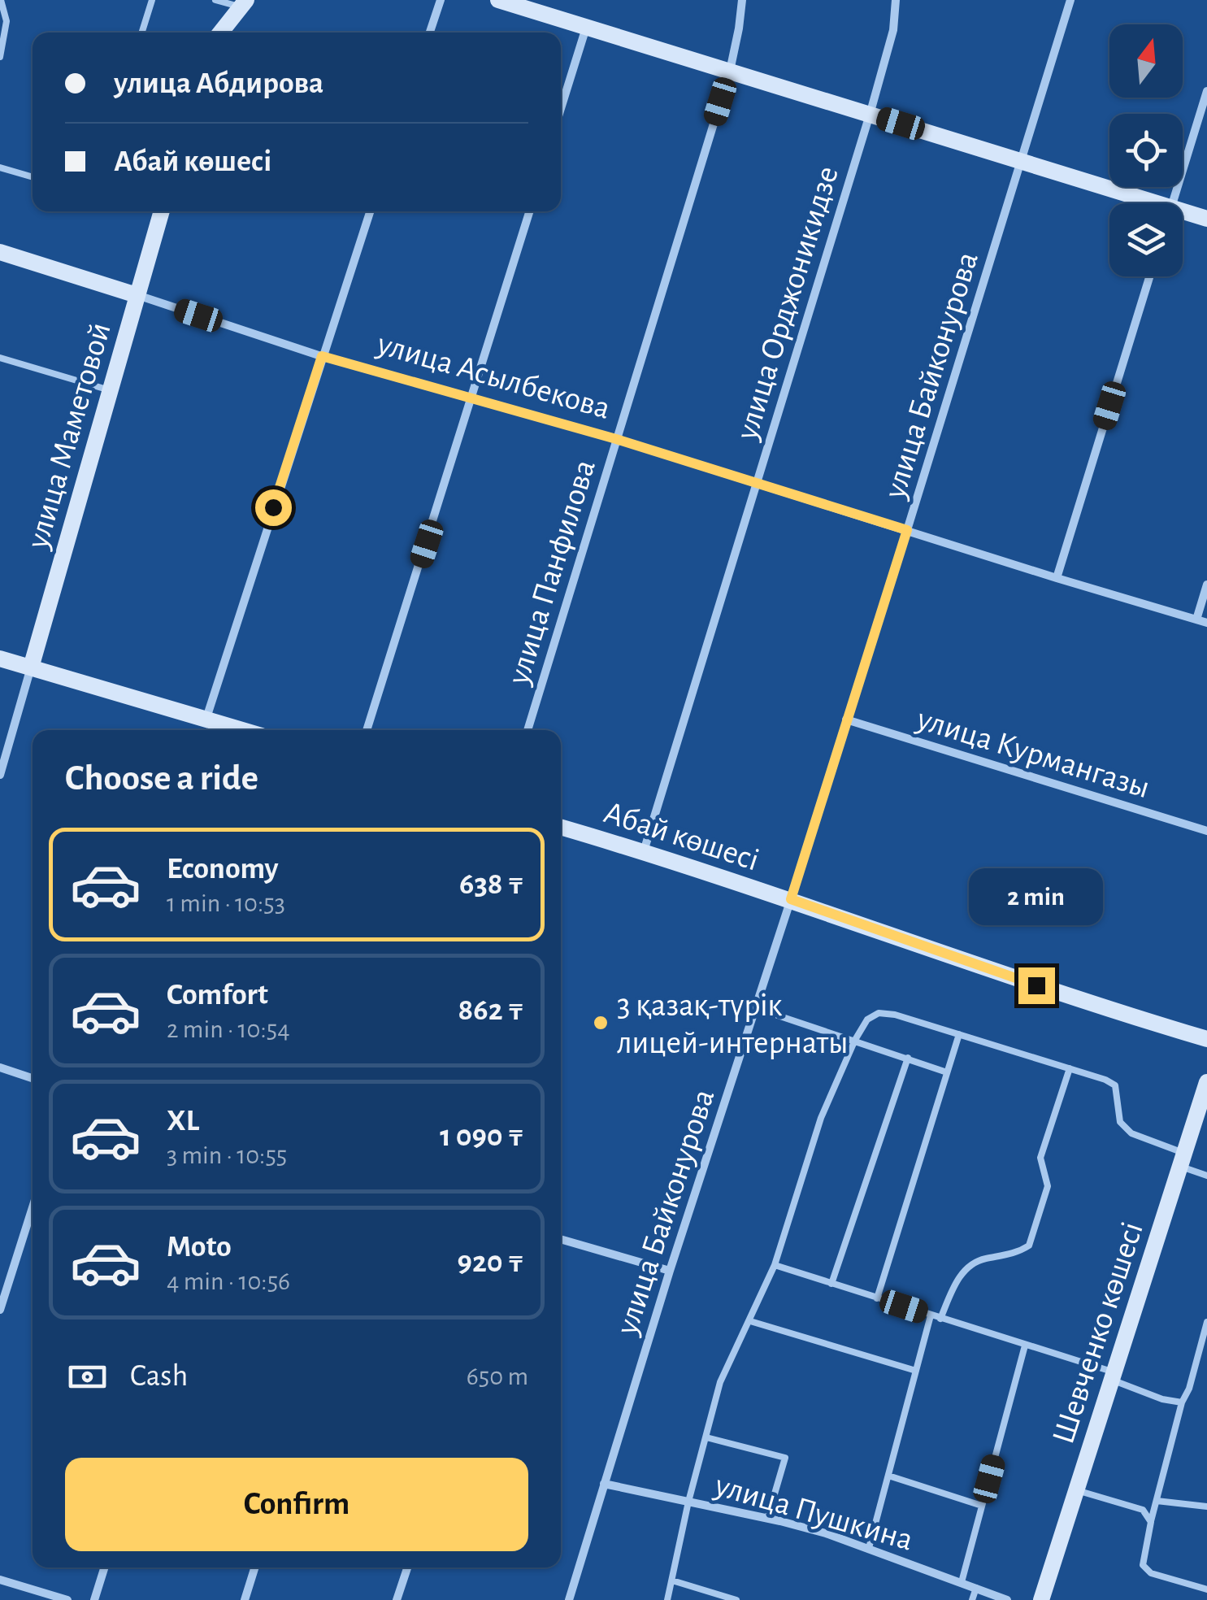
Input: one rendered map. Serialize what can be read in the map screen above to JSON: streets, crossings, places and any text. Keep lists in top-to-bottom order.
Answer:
{
  "streets": {
    "street": [
      "улица Орджоникидзе",
      "улица Асылбекова",
      "улица Байконурова",
      "улица Маметовой",
      "улица Панфилова",
      "улица Курмангазы",
      "Абай көшесі",
      "Шевченко көшесі",
      "улица Пушкина"
    ]
  },
  "crossings": [
    ["улица Орджоникидзе", "улица Асылбекова"],
    ["улица Орджоникидзе", "Абай көшесі"],
    ["улица Асылбекова", "улица Байконурова"],
    ["улица Асылбекова", "улица Маметовой"],
    ["улица Асылбекова", "улица Панфилова"],
    ["улица Байконурова", "улица Курмангазы"],
    ["улица Байконурова", "Абай көшесі"],
    ["улица Байконурова", "улица Пушкина"]
  ],
  "places": ["3 қазақ-түрік лицей-интернаты"],
  "north": "top",
  "page": {
    "banner": ["улица Абдирова", "Абай көшесі"],
    "heading": "Choose a ride",
    "list": [
      {
        "name": "Economy",
        "note": "1 min · 10:53",
        "value": "638 ₸"
      },
      {
        "name": "Comfort",
        "note": "2 min · 10:54",
        "value": "862 ₸"
      },
      {
        "name": "XL",
        "note": "3 min · 10:55",
        "value": "1 090 ₸"
      },
      {
        "name": "Moto",
        "note": "4 min · 10:56",
        "value": "920 ₸"
      }
    ],
    "bubble": "2 min",
    "pay": ["Cash", "650 m"],
    "buttons": "Confirm"
  }
}
